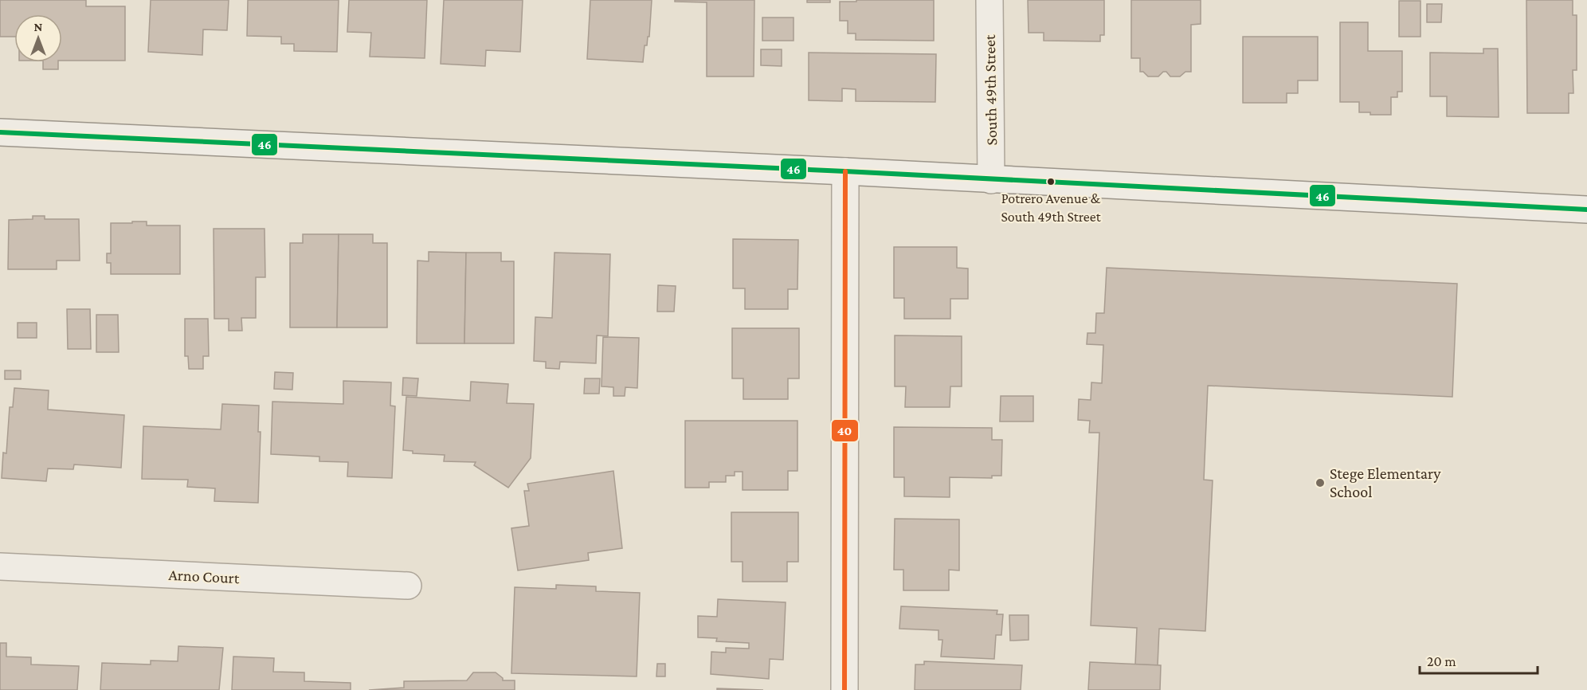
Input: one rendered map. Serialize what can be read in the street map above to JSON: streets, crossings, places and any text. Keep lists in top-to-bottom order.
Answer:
{
  "streets": {
    "street": ["South 49th Street", "Arno Court"]
  },
  "places": ["Potrero Avenue & South 49th Street", "Stege Elementary School"],
  "lines": ["transit line 46", "transit line 40"],
  "scale_bar": "20 m",
  "north": "top"
}
